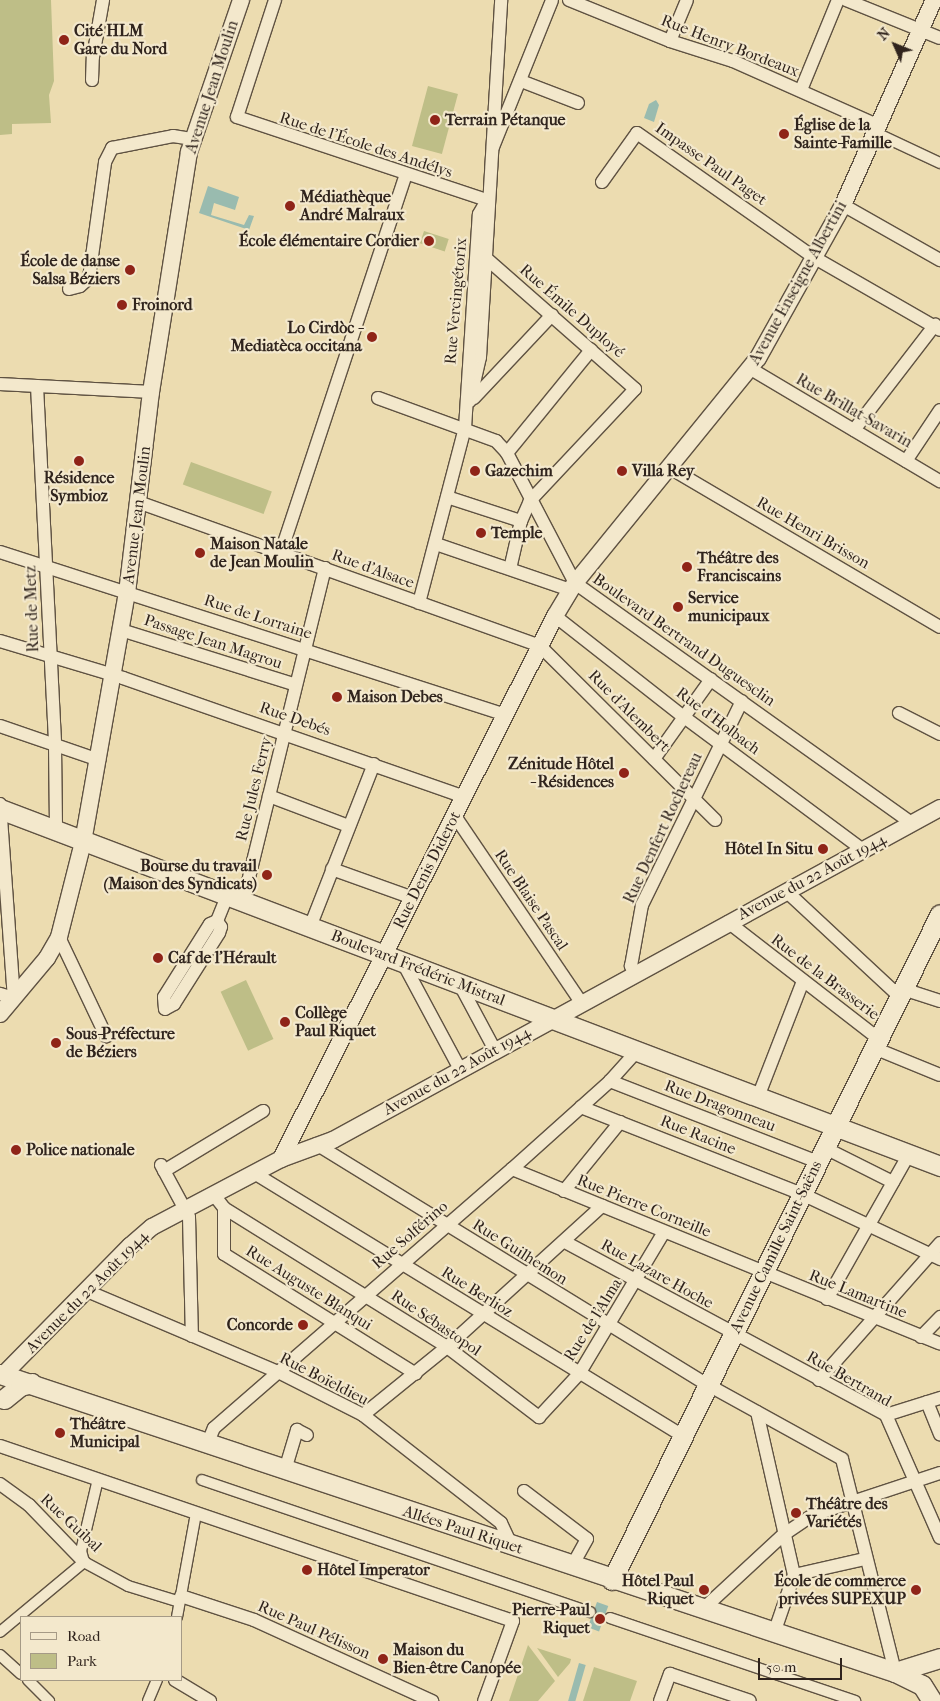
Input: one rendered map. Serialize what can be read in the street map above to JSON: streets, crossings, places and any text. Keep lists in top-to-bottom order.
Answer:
{
  "streets": {
    "main road": ["Boulevard Frédéric Mistral", "Avenue Camille Saint-Saëns", "Allées Paul Riquet"],
    "street": [
      "Rue Henry Bordeaux",
      "Avenue Jean Moulin",
      "Rue de l'École des Andélys",
      "Impasse Paul Paget",
      "Avenue Enseigne Albertini",
      "Rue Vercingétorix",
      "Rue Émile Duployé",
      "Rue Brillat-Savarin",
      "Rue Henri Brisson",
      "Rue d'Alsace",
      "Rue de Metz",
      "Rue de Lorraine",
      "Boulevard Bertrand Duguesclin",
      "Passage Jean Magrou",
      "Rue d'Alembert",
      "Rue Debés",
      "Rue d'Holbach",
      "Rue Jules Ferry",
      "Rue Denfert Rochereau",
      "Rue Denis Diderot",
      "Avenue du 22 Août 1944",
      "Rue Blaise Pascal",
      "Rue de la Brasserie",
      "Rue Dragonneau",
      "Rue Racine",
      "Rue Pierre Corneille",
      "Rue Solférino",
      "Rue Guilhemon",
      "Rue Lazare Hoche",
      "Rue Auguste Blanqui",
      "Rue Berlioz",
      "Rue Lamartine",
      "Rue de l'Alma",
      "Rue Sébastopol",
      "Rue Boïeldieu",
      "Rue Bertrand",
      "Rue Guibal",
      "Rue Paul Pélisson"
    ]
  },
  "crossings": [
    ["Rue Henry Bordeaux", "Avenue Enseigne Albertini"],
    ["Avenue Jean Moulin", "Rue d'Alsace"],
    ["Avenue Jean Moulin", "Rue de Lorraine"],
    ["Avenue Jean Moulin", "Passage Jean Magrou"],
    ["Avenue Jean Moulin", "Rue Debés"],
    ["Avenue Jean Moulin", "Boulevard Frédéric Mistral"],
    ["Rue de l'École des Andélys", "Rue Vercingétorix"],
    ["Impasse Paul Paget", "Avenue Enseigne Albertini"],
    ["Avenue Enseigne Albertini", "Rue Brillat-Savarin"],
    ["Avenue Enseigne Albertini", "Rue Henri Brisson"],
    ["Avenue Enseigne Albertini", "Boulevard Bertrand Duguesclin"],
    ["Avenue Enseigne Albertini", "Rue Denis Diderot"],
    ["Rue Vercingétorix", "Rue Émile Duployé"],
    ["Rue Vercingétorix", "Rue d'Alsace"],
    ["Rue Vercingétorix", "Boulevard Bertrand Duguesclin"],
    ["Rue Émile Duployé", "Boulevard Bertrand Duguesclin"],
    ["Rue d'Alsace", "Rue d'Alembert"],
    ["Rue d'Alsace", "Rue Jules Ferry"],
    ["Rue d'Alsace", "Rue Denis Diderot"],
    ["Rue de Metz", "Rue de Lorraine"],
    ["Rue de Metz", "Rue Debés"],
    ["Rue de Metz", "Boulevard Frédéric Mistral"],
    ["Rue de Lorraine", "Rue Jules Ferry"],
    ["Rue de Lorraine", "Rue Denis Diderot"],
    ["Boulevard Bertrand Duguesclin", "Rue Denfert Rochereau"],
    ["Boulevard Bertrand Duguesclin", "Rue Denis Diderot"],
    ["Boulevard Bertrand Duguesclin", "Avenue du 22 Août 1944"],
    ["Passage Jean Magrou", "Rue Jules Ferry"],
    ["Rue d'Alembert", "Rue Denfert Rochereau"],
    ["Rue d'Alembert", "Rue Denis Diderot"],
    ["Rue Debés", "Rue Jules Ferry"],
    ["Rue Debés", "Rue Denis Diderot"],
    ["Rue d'Holbach", "Rue Denfert Rochereau"],
    ["Rue d'Holbach", "Rue Denis Diderot"],
    ["Rue d'Holbach", "Avenue du 22 Août 1944"],
    ["Rue Jules Ferry", "Boulevard Frédéric Mistral"],
    ["Rue Denfert Rochereau", "Avenue du 22 Août 1944"],
    ["Rue Denis Diderot", "Avenue du 22 Août 1944"],
    ["Rue Denis Diderot", "Rue Blaise Pascal"],
    ["Rue Denis Diderot", "Boulevard Frédéric Mistral"],
    ["Avenue du 22 Août 1944", "Rue Blaise Pascal"],
    ["Avenue du 22 Août 1944", "Boulevard Frédéric Mistral"],
    ["Avenue du 22 Août 1944", "Rue de la Brasserie"],
    ["Avenue du 22 Août 1944", "Rue Guilhemon"],
    ["Avenue du 22 Août 1944", "Rue Berlioz"],
    ["Avenue du 22 Août 1944", "Rue Sébastopol"],
    ["Avenue du 22 Août 1944", "Rue Boïeldieu"],
    ["Avenue du 22 Août 1944", "Allées Paul Riquet"],
    ["Boulevard Frédéric Mistral", "Rue Solférino"],
    ["Boulevard Frédéric Mistral", "Avenue Camille Saint-Saëns"],
    ["Rue de la Brasserie", "Avenue Camille Saint-Saëns"],
    ["Rue Dragonneau", "Rue Solférino"],
    ["Rue Dragonneau", "Avenue Camille Saint-Saëns"],
    ["Rue Racine", "Rue Solférino"],
    ["Rue Racine", "Avenue Camille Saint-Saëns"],
    ["Rue Pierre Corneille", "Rue Solférino"],
    ["Rue Pierre Corneille", "Avenue Camille Saint-Saëns"],
    ["Rue Pierre Corneille", "Rue Lamartine"],
    ["Rue Pierre Corneille", "Rue de l'Alma"],
    ["Rue Solférino", "Rue Guilhemon"],
    ["Rue Solférino", "Rue Auguste Blanqui"],
    ["Rue Solférino", "Rue Berlioz"],
    ["Rue Solférino", "Rue Sébastopol"],
    ["Rue Solférino", "Rue Boïeldieu"],
    ["Rue Solférino", "Allées Paul Riquet"],
    ["Avenue Camille Saint-Saëns", "Rue Guilhemon"],
    ["Avenue Camille Saint-Saëns", "Rue Lazare Hoche"],
    ["Avenue Camille Saint-Saëns", "Rue Berlioz"],
    ["Avenue Camille Saint-Saëns", "Rue Lamartine"],
    ["Avenue Camille Saint-Saëns", "Rue Bertrand"],
    ["Avenue Camille Saint-Saëns", "Allées Paul Riquet"],
    ["Rue Guilhemon", "Rue de l'Alma"],
    ["Rue Guilhemon", "Allées Paul Riquet"],
    ["Rue Lazare Hoche", "Rue de l'Alma"],
    ["Rue Lazare Hoche", "Rue Bertrand"],
    ["Rue Auguste Blanqui", "Rue Sébastopol"],
    ["Rue Berlioz", "Rue de l'Alma"],
    ["Rue de l'Alma", "Rue Sébastopol"],
    ["Rue Boïeldieu", "Allées Paul Riquet"],
    ["Rue Guibal", "Rue Paul Pélisson"]
  ],
  "places": [
    "Cité HLM Gare du Nord",
    "Terrain Pétanque",
    "Église de la Sainte-Famille",
    "Médiathèque André Malraux",
    "École élémentaire Cordier",
    "École de danse Salsa Béziers",
    "Froinord",
    "Lo Cirdòc - Mediatèca occitana",
    "Résidence Symbioz",
    "Gazechim",
    "Villa Rey",
    "Temple",
    "Maison Natale de Jean Moulin",
    "Théâtre des Franciscains",
    "Service municipaux",
    "Maison Debes",
    "Zénitude Hôtel - Résidences",
    "Hôtel In Situ",
    "Bourse du travail (Maison des Syndicats)",
    "Caf de l'Hérault",
    "Collège Paul Riquet",
    "Sous-Préfecture de Béziers",
    "Police nationale",
    "Concorde",
    "Théâtre Municipal",
    "Théâtre des Variétés",
    "Hôtel Imperator",
    "Hôtel Paul Riquet",
    "École de commerce privées SUPEXUP",
    "Pierre-Paul Riquet",
    "Maison du Bien-être Canopée"
  ],
  "legend": ["Road", "Park"],
  "scale_bar": "50 m",
  "north": "top left"
}
